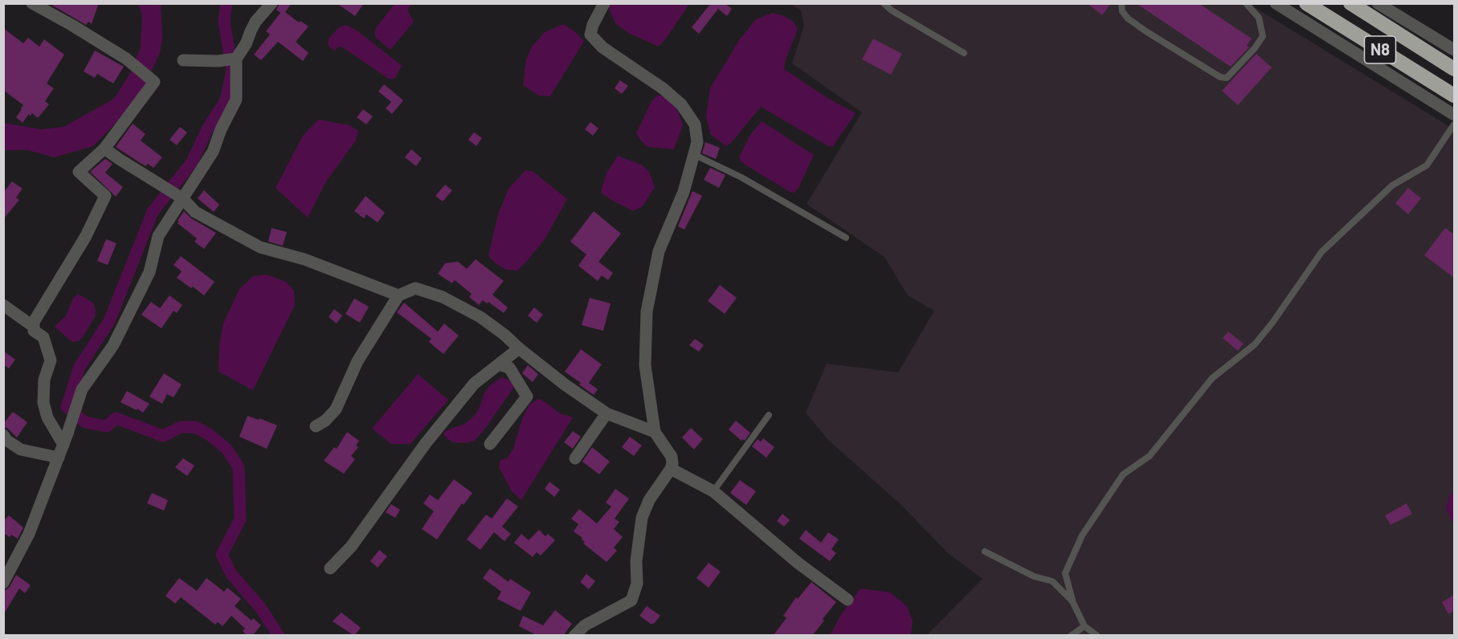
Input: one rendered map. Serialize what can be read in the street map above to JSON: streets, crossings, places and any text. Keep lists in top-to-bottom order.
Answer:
{
  "streets": {
    "highway": ["N8"]
  }
}
